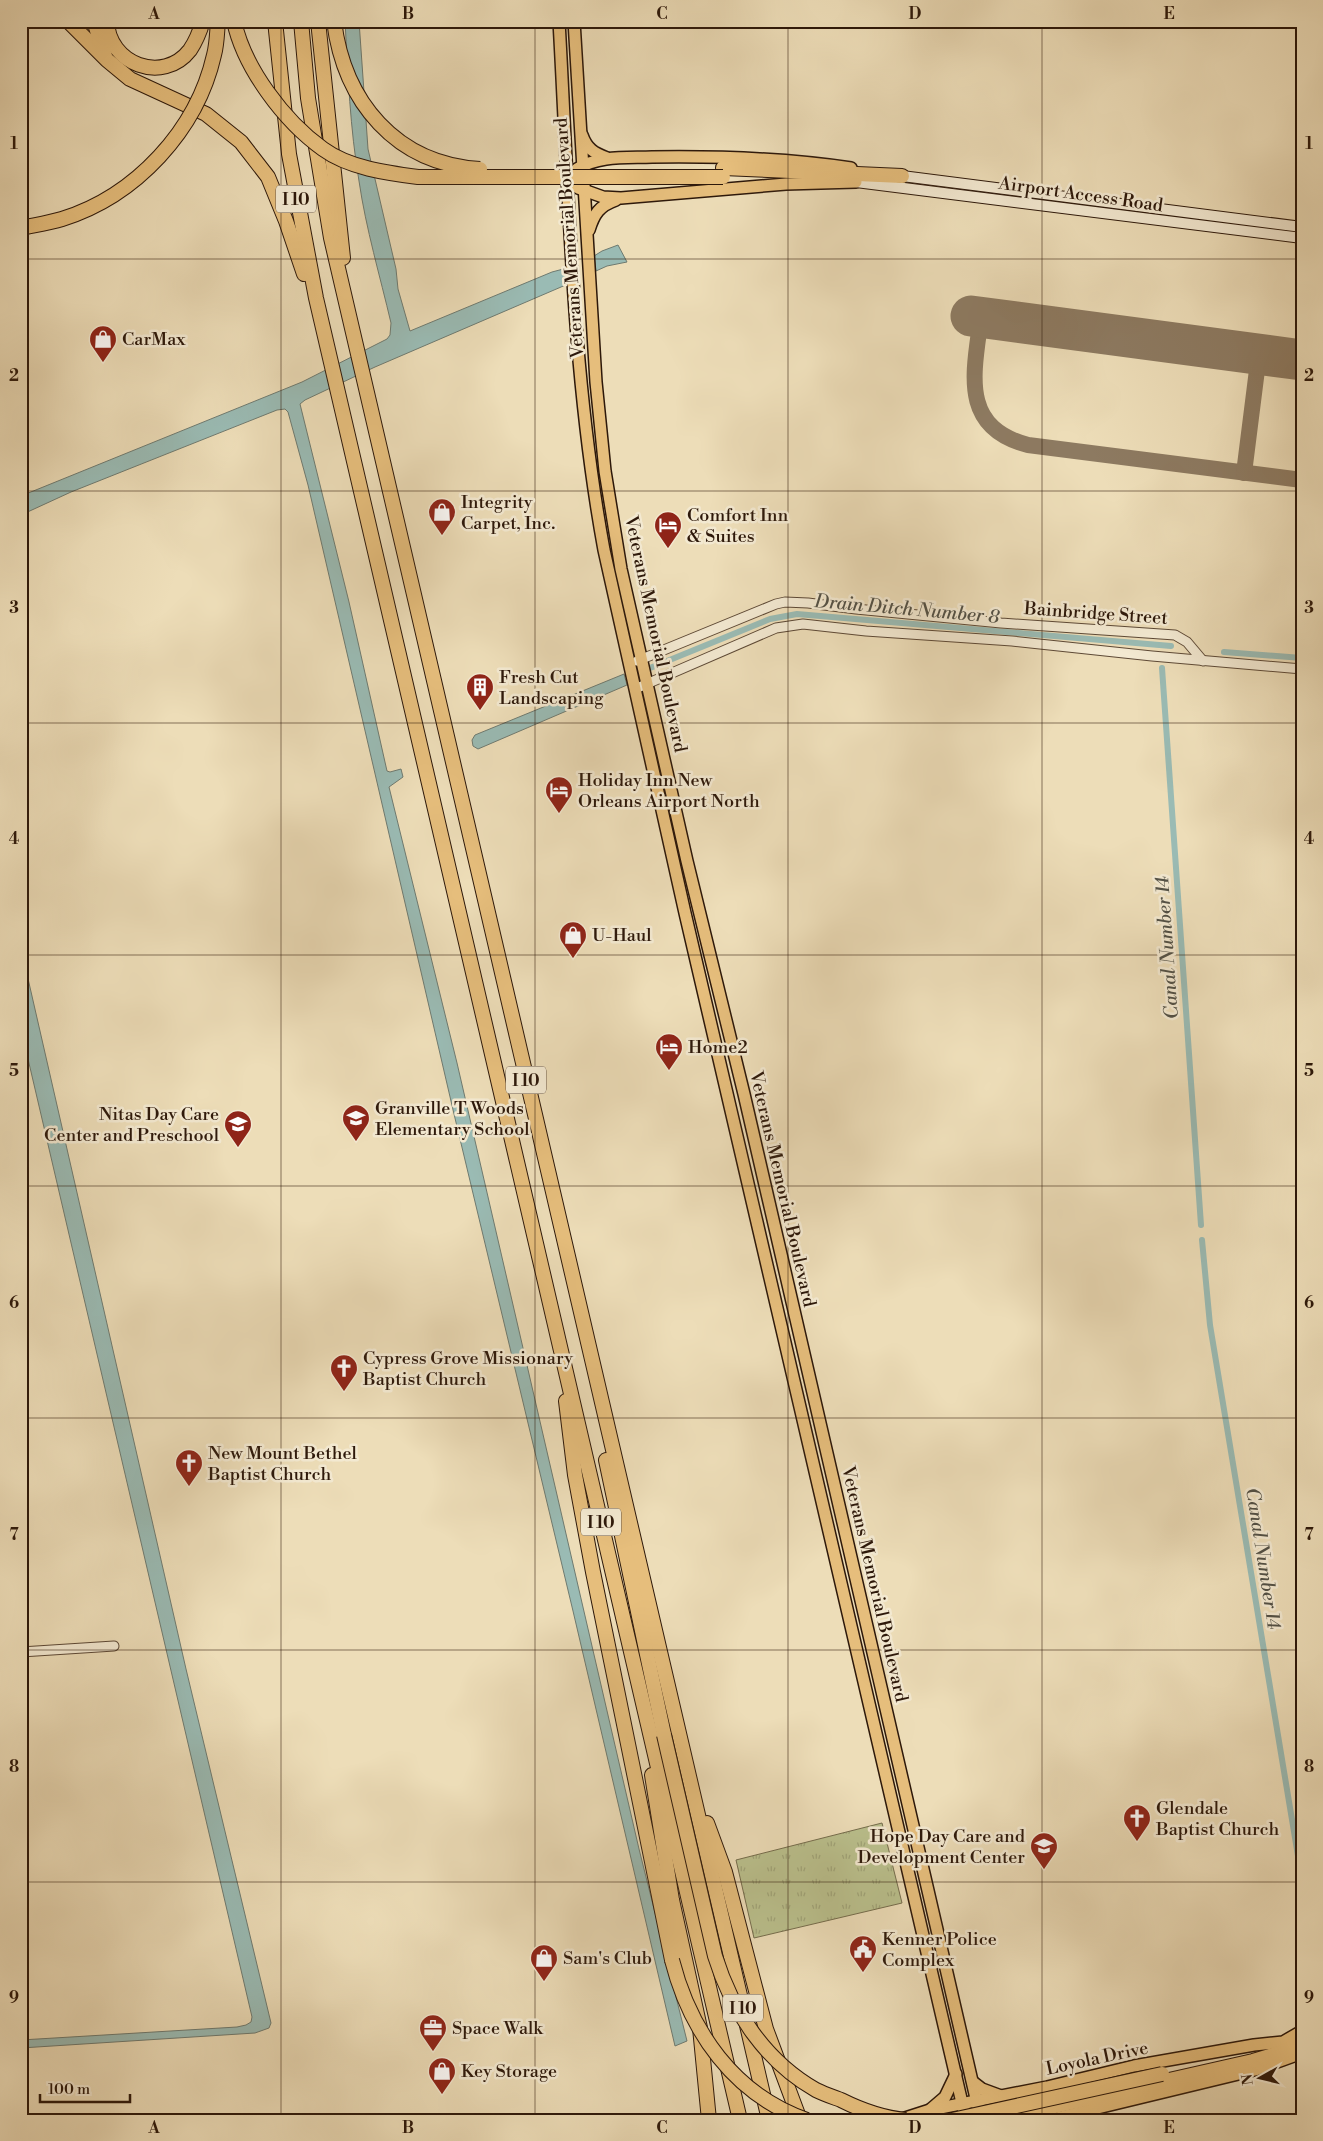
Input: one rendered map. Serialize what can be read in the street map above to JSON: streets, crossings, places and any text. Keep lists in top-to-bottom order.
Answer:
{
  "streets": {
    "highway": ["I 10"],
    "main road": ["Airport Access Road", "Veterans Memorial Boulevard", "Loyola Drive"],
    "street": ["Bainbridge Street"]
  },
  "crossings": [
    ["Veterans Memorial Boulevard", "Bainbridge Street"],
    ["Veterans Memorial Boulevard", "Loyola Drive"]
  ],
  "water": ["Drain Ditch Number 8", "Canal Number 14"],
  "places": {
    "shop": [
      "CarMax",
      "Integrity Carpet, Inc.",
      "U-Haul",
      "Sam's Club",
      "Key Storage"
    ],
    "hotel": ["Comfort Inn & Suites", "Holiday Inn New Orleans Airport North", "Home2"],
    "building": ["Fresh Cut Landscaping"],
    "school or university": ["Granville T Woods Elementary School", "Nitas Day Care Center and Preschool", "Hope Day Care and Development Center"],
    "church": ["Cypress Grove Missionary Baptist Church", "New Mount Bethel Baptist Church", "Glendale Baptist Church"],
    "public building": ["Kenner Police Complex"],
    "office": ["Space Walk"]
  },
  "scale_bar": "100 m",
  "north": "left",
  "grid": {
    "columns": [
      "A",
      "B",
      "C",
      "D",
      "E"
    ],
    "rows": [
      "1",
      "2",
      "3",
      "4",
      "5",
      "6",
      "7",
      "8",
      "9"
    ]
  }
}
